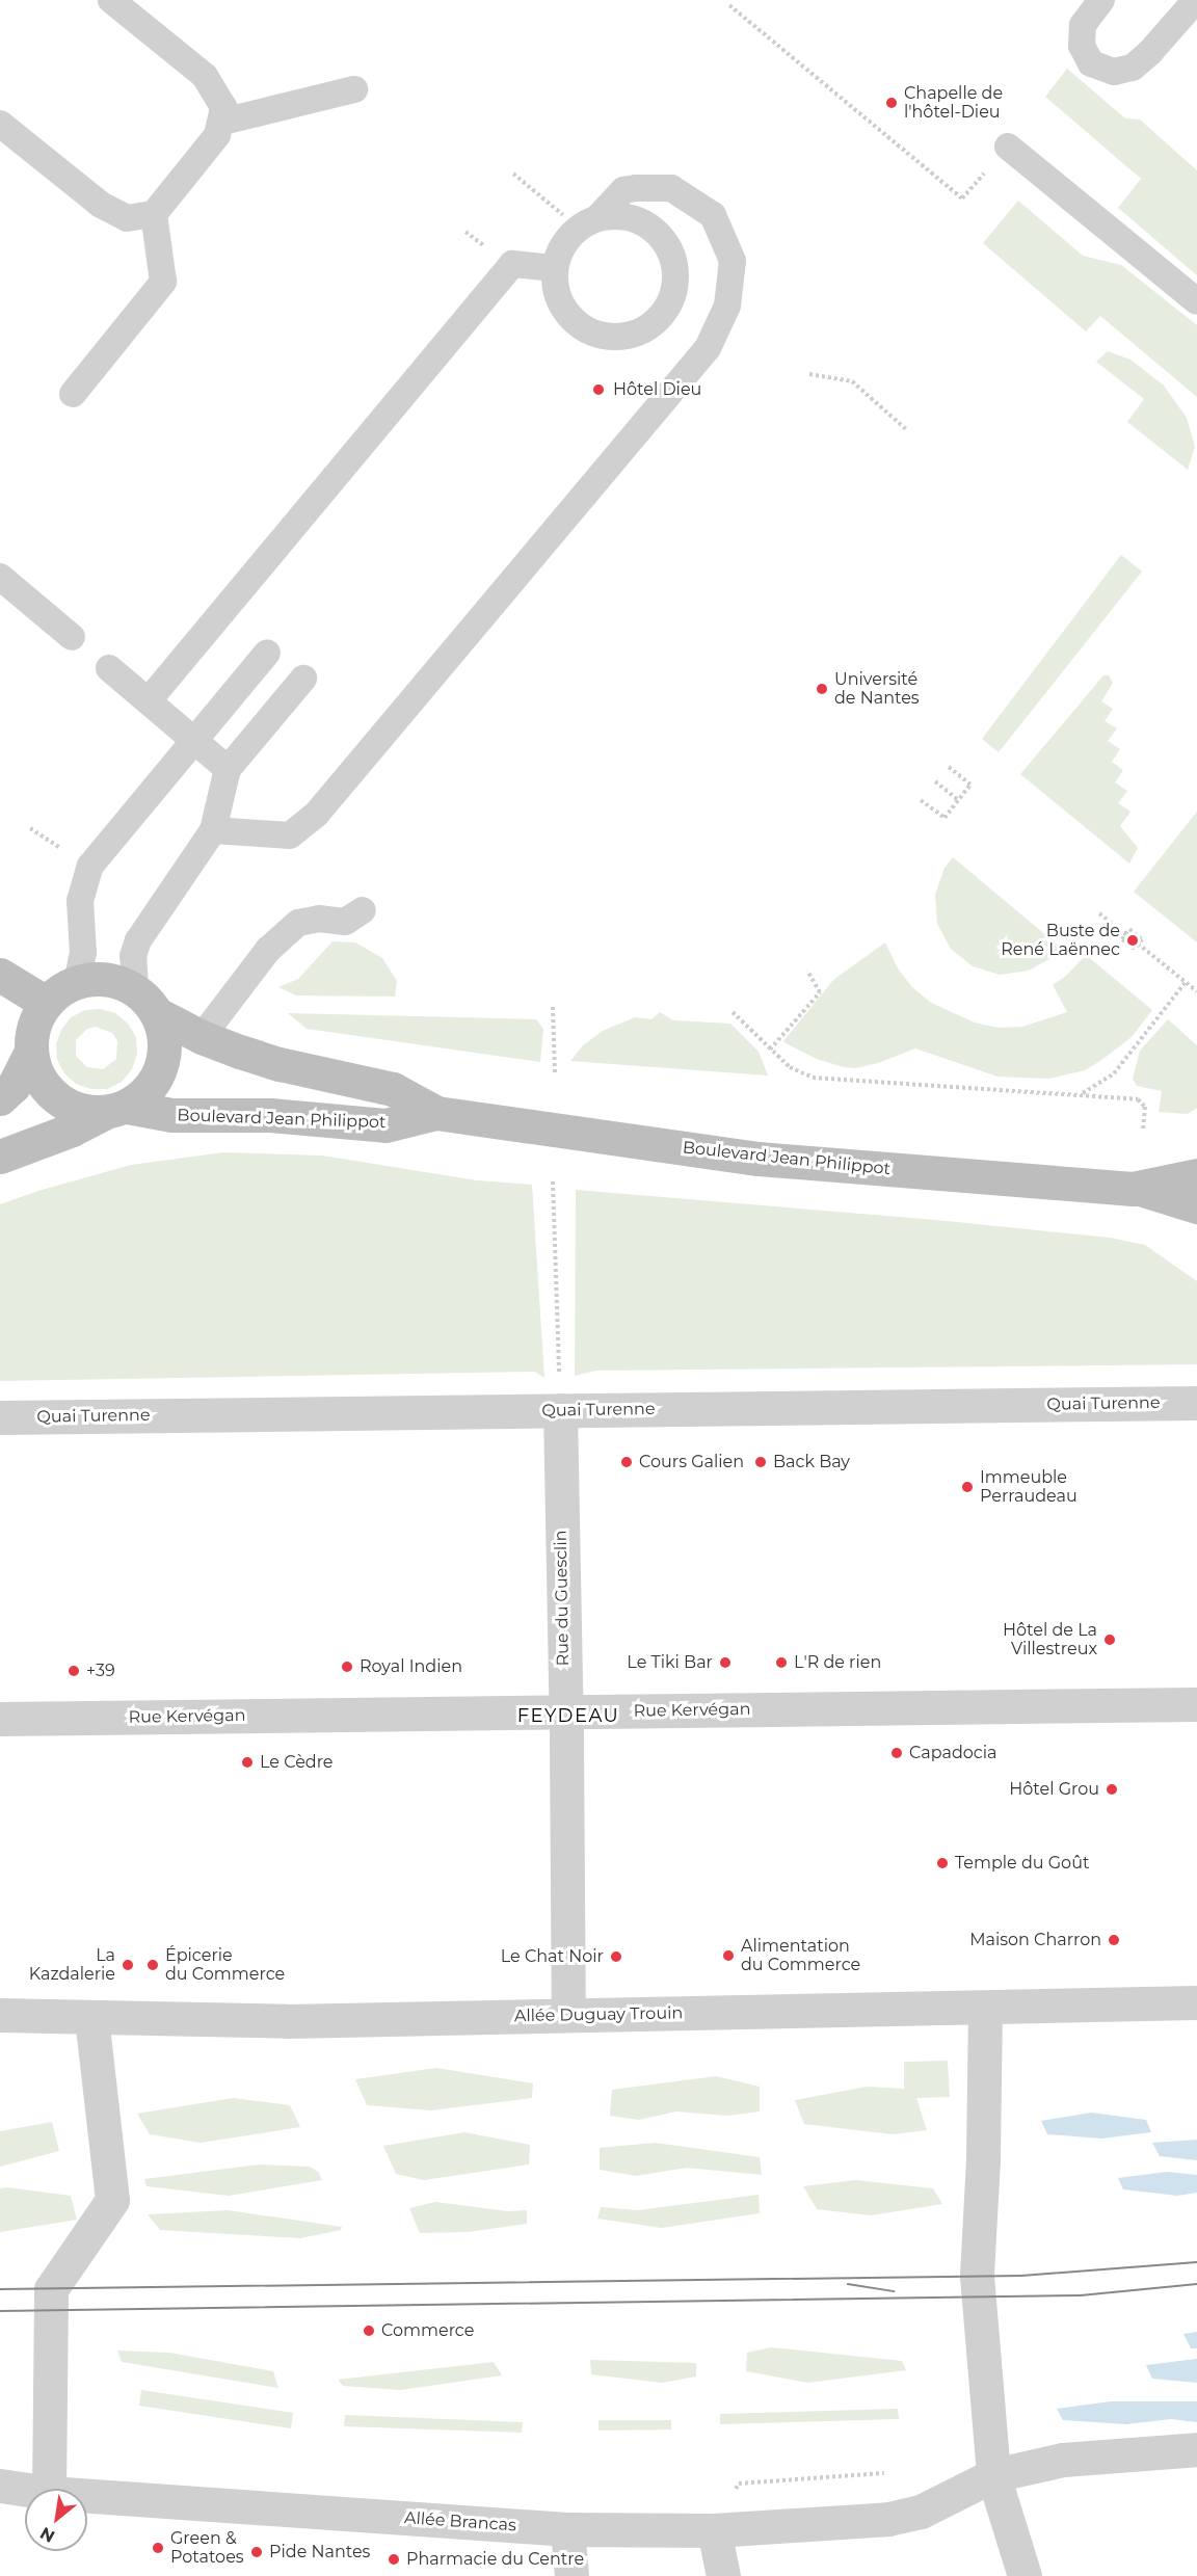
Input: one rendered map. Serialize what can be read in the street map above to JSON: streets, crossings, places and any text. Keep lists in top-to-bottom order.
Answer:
{
  "streets": {
    "main road": ["Boulevard Jean Philippot"],
    "street": [
      "Quai Turenne",
      "Rue du Guesclin",
      "Rue Kervégan",
      "Allée Duguay Trouin",
      "Allée Brancas"
    ]
  },
  "crossings": [
    ["Quai Turenne", "Rue du Guesclin"],
    ["Rue du Guesclin", "Rue Kervégan"],
    ["Rue du Guesclin", "Allée Duguay Trouin"]
  ],
  "districts": ["FEYDEAU"],
  "places": [
    "Chapelle de l'hôtel-Dieu",
    "Hôtel Dieu",
    "Université de Nantes",
    "Buste de René Laënnec",
    "Cours Galien",
    "Back Bay",
    "Immeuble Perraudeau",
    "Hôtel de La Villestreux",
    "Le Tiki Bar",
    "L'R de rien",
    "Royal Indien",
    "+39",
    "Capadocia",
    "Le Cèdre",
    "Hôtel Grou",
    "Temple du Goût",
    "Maison Charron",
    "Alimentation du Commerce",
    "Le Chat Noir",
    "La Kazdalerie",
    "Épicerie du Commerce",
    "Commerce",
    "Green & Potatoes",
    "Pide Nantes",
    "Pharmacie du Centre"
  ],
  "north": "bottom left"
}
